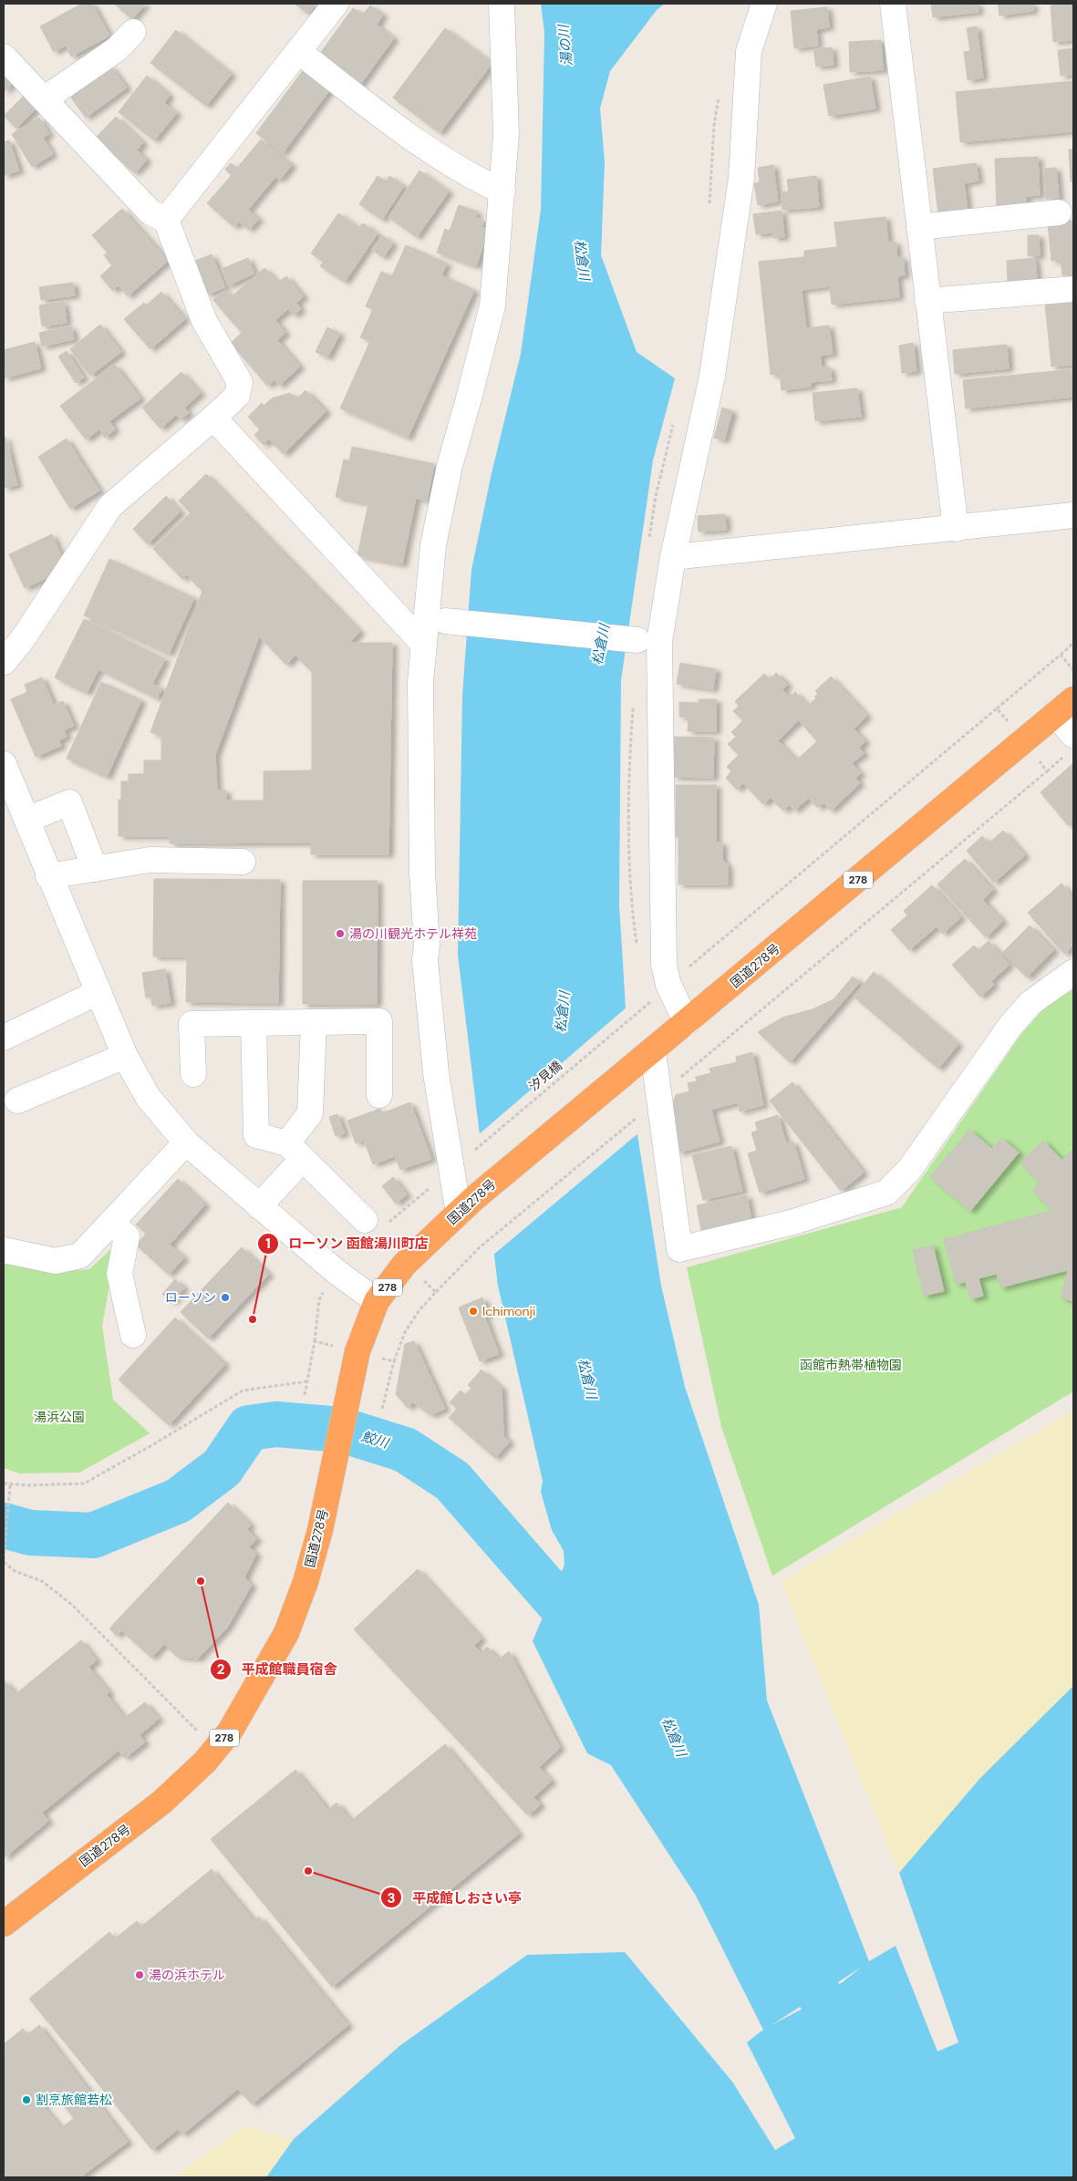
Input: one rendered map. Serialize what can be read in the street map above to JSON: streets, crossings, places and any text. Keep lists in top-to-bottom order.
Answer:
{
  "streets": {
    "highway": ["278", "国道278号"],
    "path": ["汐見橋"]
  },
  "water": ["湯の川", "松倉川", "鮫川"],
  "parks": ["函館市熱帯植物園", "湯浜公園"],
  "places": [
    "湯の川観光ホテル祥苑",
    "ローソン",
    "Ichimonji",
    "ローソン 函館湯川町店",
    "平成館職員宿舎",
    "平成館しおさい亭",
    "湯の浜ホテル",
    "割烹旅館若松"
  ]
}
